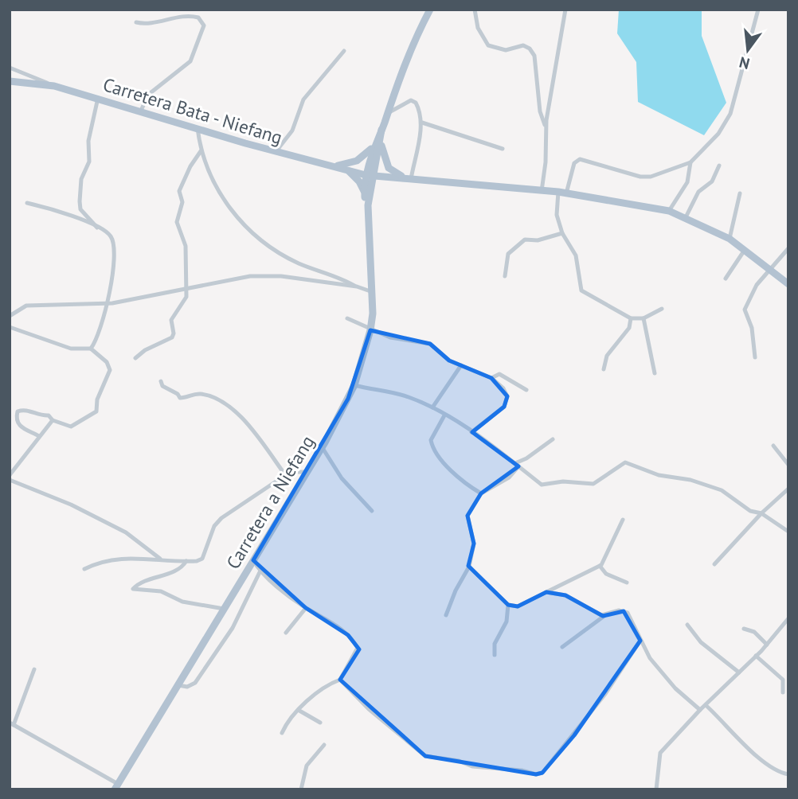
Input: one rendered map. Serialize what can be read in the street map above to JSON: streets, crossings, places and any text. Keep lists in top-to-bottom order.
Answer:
{
  "streets": {
    "main road": ["Carretera Bata - Niefang", "Carretera a Niefang"]
  },
  "north": "bottom"
}
